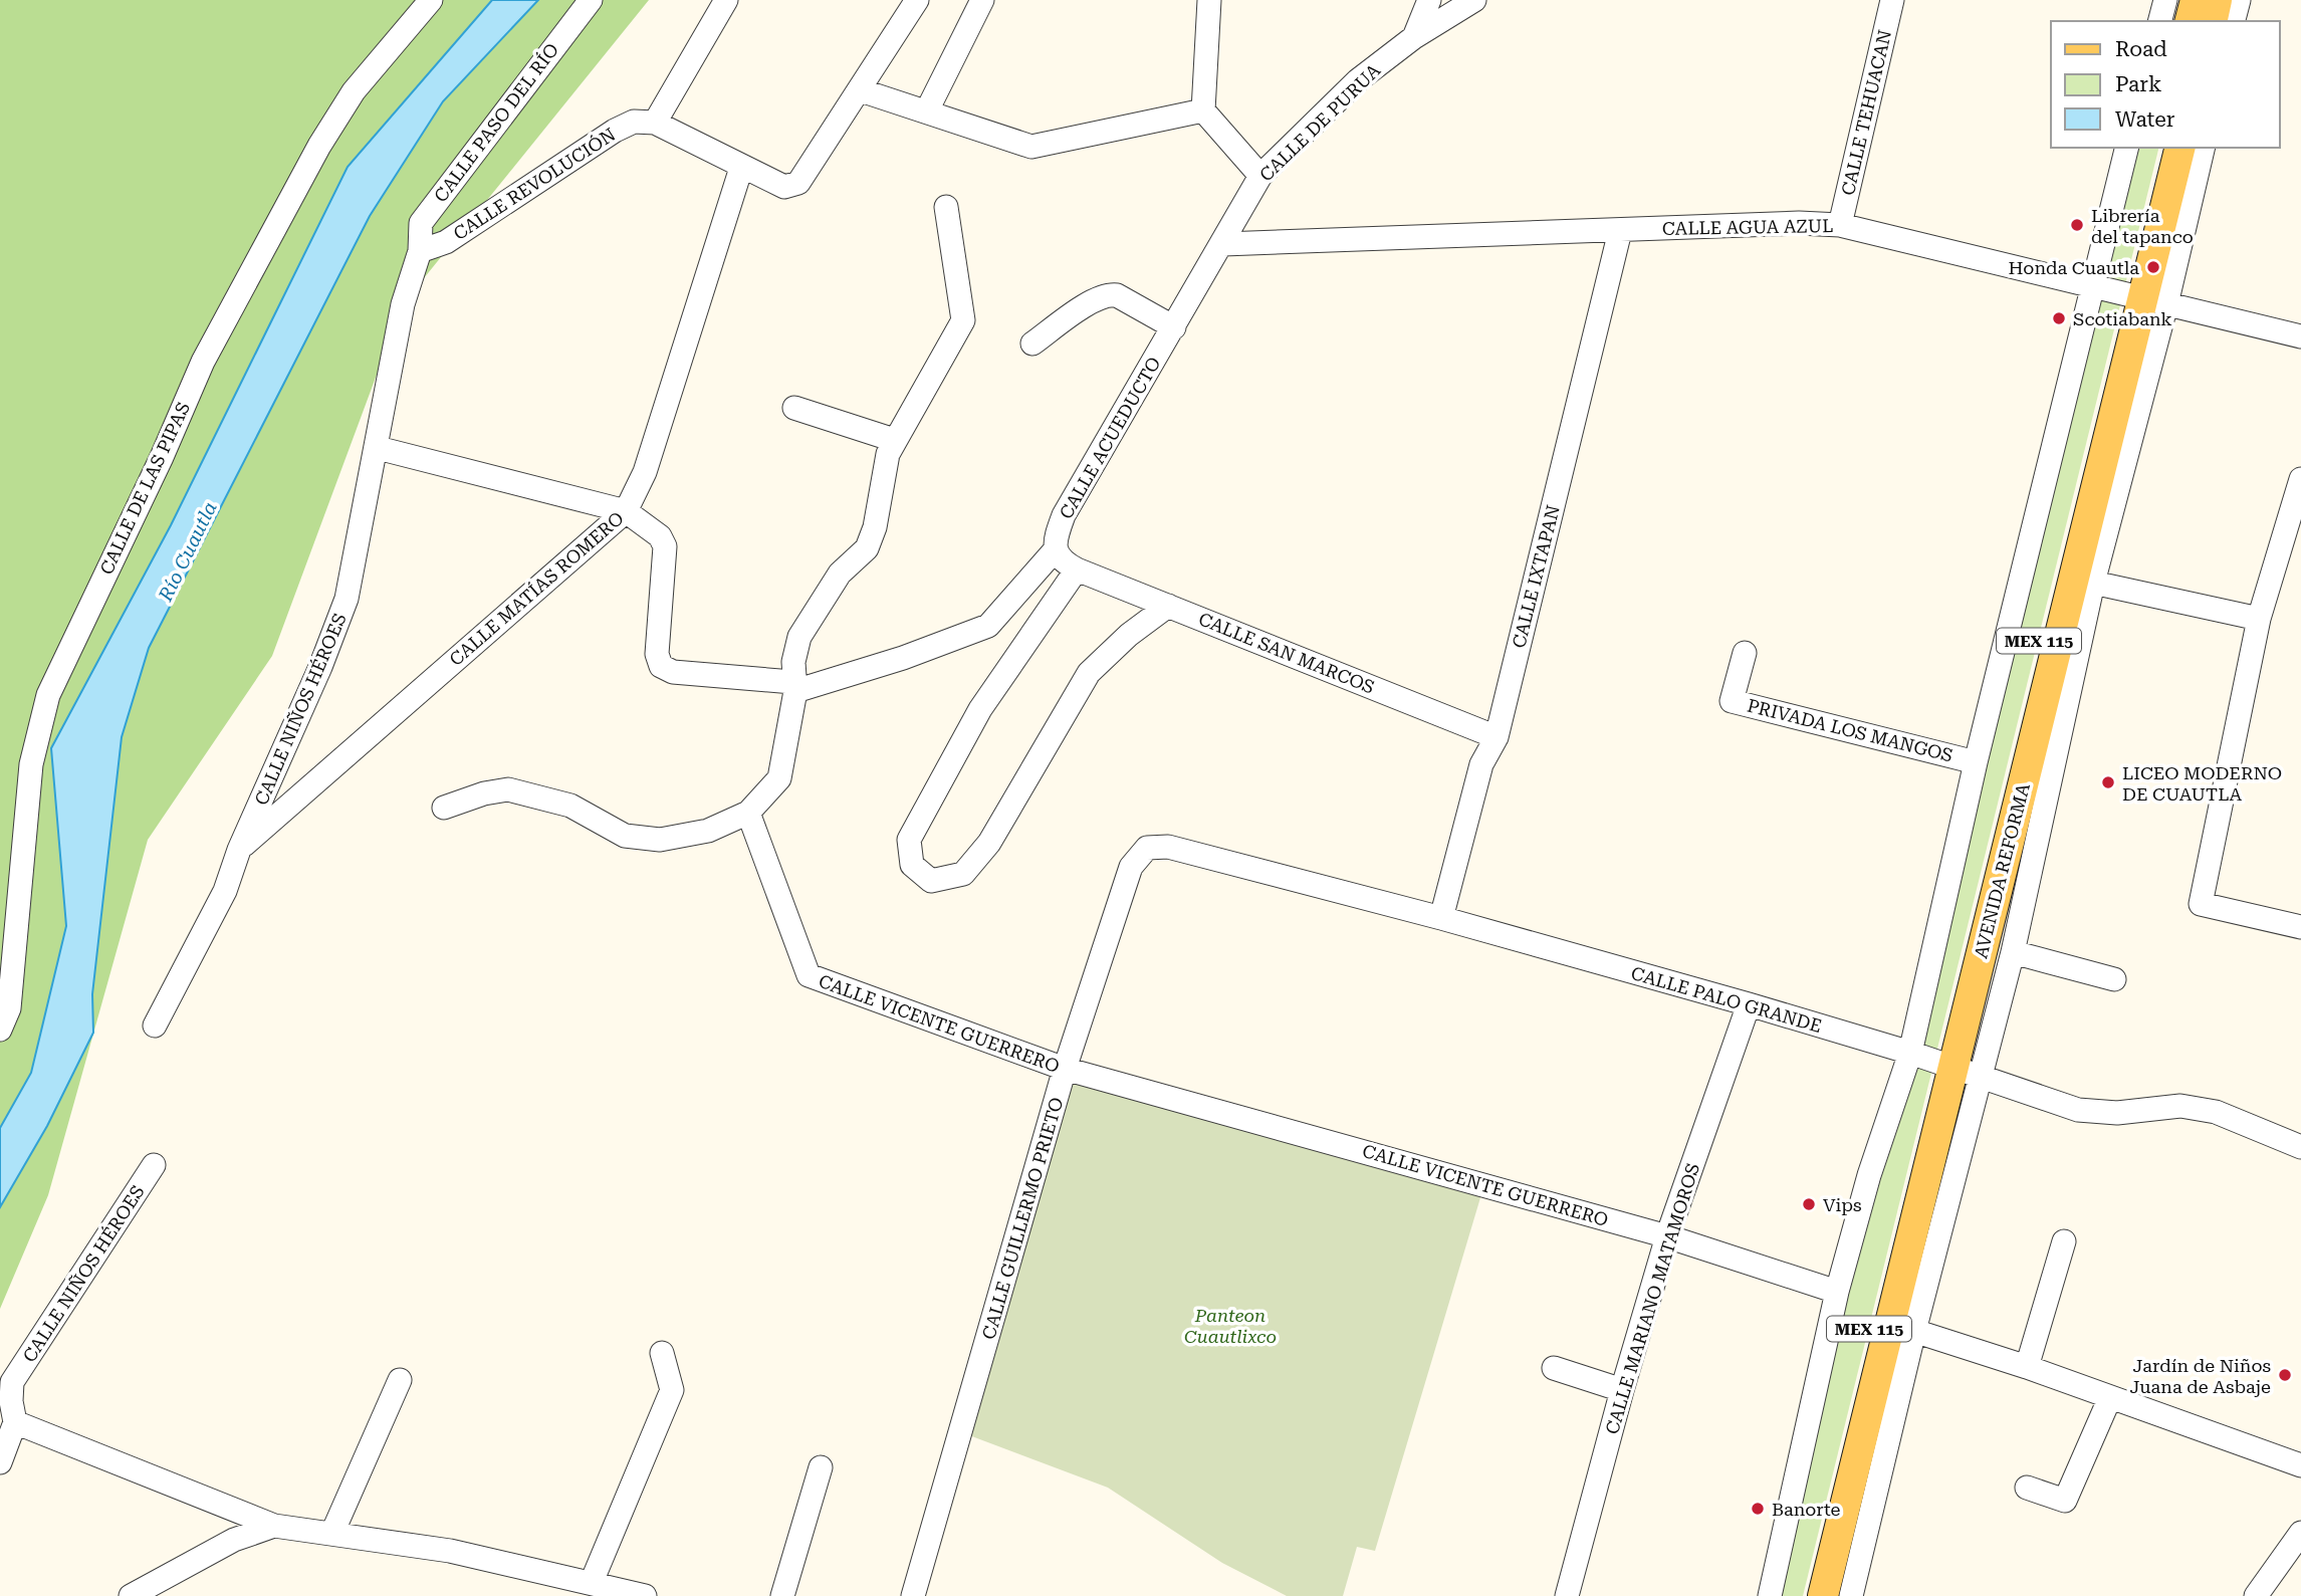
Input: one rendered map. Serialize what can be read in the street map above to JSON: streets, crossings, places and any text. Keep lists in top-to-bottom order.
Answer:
{
  "streets": {
    "main road": ["MEX 115", "AVENIDA REFORMA"],
    "street": [
      "CALLE TEHUACAN",
      "CALLE PASO DEL RÍO",
      "CALLE DE PURUA",
      "CALLE REVOLUCIÓN",
      "CALLE AGUA AZUL",
      "CALLE ACUEDUCTO",
      "CALLE DE LAS PIPAS",
      "CALLE IXTAPAN",
      "CALLE MATÍAS ROMERO",
      "CALLE SAN MARCOS",
      "CALLE NIÑOS HÉROES",
      "PRIVADA LOS MANGOS",
      "CALLE PALO GRANDE",
      "CALLE VICENTE GUERRERO",
      "CALLE GUILLERMO PRIETO",
      "CALLE MARIANO MATAMOROS"
    ]
  },
  "crossings": [
    ["CALLE TEHUACAN", "CALLE AGUA AZUL"],
    ["CALLE PASO DEL RÍO", "CALLE REVOLUCIÓN"],
    ["CALLE PASO DEL RÍO", "CALLE NIÑOS HÉROES"],
    ["CALLE DE PURUA", "CALLE AGUA AZUL"],
    ["CALLE DE PURUA", "CALLE ACUEDUCTO"],
    ["CALLE REVOLUCIÓN", "CALLE NIÑOS HÉROES"],
    ["CALLE AGUA AZUL", "CALLE ACUEDUCTO"],
    ["CALLE AGUA AZUL", "CALLE IXTAPAN"],
    ["CALLE AGUA AZUL", "AVENIDA REFORMA"],
    ["CALLE IXTAPAN", "CALLE SAN MARCOS"],
    ["CALLE IXTAPAN", "CALLE PALO GRANDE"],
    ["CALLE MATÍAS ROMERO", "CALLE NIÑOS HÉROES"],
    ["AVENIDA REFORMA", "CALLE PALO GRANDE"],
    ["CALLE PALO GRANDE", "CALLE GUILLERMO PRIETO"],
    ["CALLE PALO GRANDE", "CALLE MARIANO MATAMOROS"],
    ["CALLE VICENTE GUERRERO", "CALLE GUILLERMO PRIETO"],
    ["CALLE VICENTE GUERRERO", "CALLE MARIANO MATAMOROS"]
  ],
  "water": ["Río Cuautla"],
  "parks": ["Panteon Cuautlixco"],
  "places": [
    "Librería del tapanco",
    "Honda Cuautla",
    "Scotiabank",
    "LICEO MODERNO DE CUAUTLA",
    "Vips",
    "Jardín de Niños Juana de Asbaje",
    "Banorte"
  ],
  "legend": ["Road", "Park", "Water"]
}
